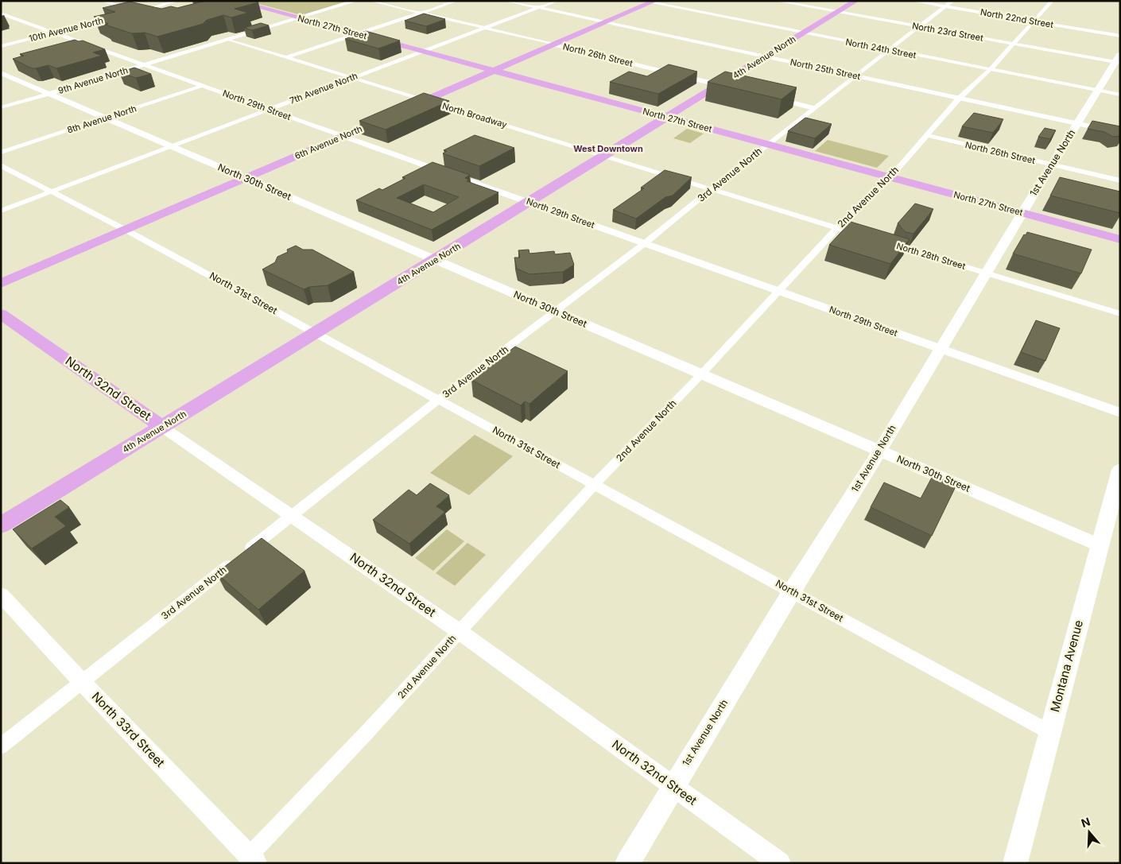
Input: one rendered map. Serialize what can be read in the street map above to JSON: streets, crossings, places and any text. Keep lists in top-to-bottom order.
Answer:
{
  "streets": {
    "main road": [
      "North 27th Street",
      "4th Avenue North",
      "6th Avenue North",
      "1st Avenue North",
      "North 32nd Street",
      "Montana Avenue"
    ],
    "street": [
      "North 22nd Street",
      "10th Avenue North",
      "North 23rd Street",
      "North 24th Street",
      "North 26th Street",
      "North 25th Street",
      "9th Avenue North",
      "7th Avenue North",
      "North 29th Street",
      "North Broadway",
      "8th Avenue North",
      "3rd Avenue North",
      "North 30th Street",
      "2nd Avenue North",
      "North 28th Street",
      "North 31st Street",
      "North 33rd Street"
    ]
  },
  "crossings": [
    ["North 22nd Street", "3rd Avenue North"],
    ["North 22nd Street", "2nd Avenue North"],
    ["North 27th Street", "4th Avenue North"],
    ["North 27th Street", "9th Avenue North"],
    ["North 27th Street", "7th Avenue North"],
    ["North 27th Street", "1st Avenue North"],
    ["North 27th Street", "3rd Avenue North"],
    ["North 27th Street", "2nd Avenue North"],
    ["10th Avenue North", "North 29th Street"],
    ["North 23rd Street", "4th Avenue North"],
    ["North 23rd Street", "1st Avenue North"],
    ["North 23rd Street", "3rd Avenue North"],
    ["North 23rd Street", "2nd Avenue North"],
    ["North 24th Street", "4th Avenue North"],
    ["North 24th Street", "1st Avenue North"],
    ["North 24th Street", "3rd Avenue North"],
    ["North 24th Street", "2nd Avenue North"],
    ["North 26th Street", "4th Avenue North"],
    ["North 26th Street", "7th Avenue North"],
    ["North 26th Street", "1st Avenue North"],
    ["North 26th Street", "2nd Avenue North"],
    ["4th Avenue North", "North 25th Street"],
    ["4th Avenue North", "North 29th Street"],
    ["4th Avenue North", "North Broadway"],
    ["4th Avenue North", "North 30th Street"],
    ["4th Avenue North", "North 31st Street"],
    ["4th Avenue North", "North 32nd Street"],
    ["North 25th Street", "7th Avenue North"],
    ["North 25th Street", "1st Avenue North"],
    ["North 25th Street", "3rd Avenue North"],
    ["North 25th Street", "2nd Avenue North"],
    ["9th Avenue North", "North 29th Street"],
    ["9th Avenue North", "North Broadway"],
    ["9th Avenue North", "North 30th Street"],
    ["7th Avenue North", "North 29th Street"],
    ["7th Avenue North", "North Broadway"],
    ["7th Avenue North", "North 30th Street"],
    ["7th Avenue North", "North 31st Street"],
    ["North 29th Street", "8th Avenue North"],
    ["North 29th Street", "6th Avenue North"],
    ["North 29th Street", "1st Avenue North"],
    ["North 29th Street", "3rd Avenue North"],
    ["North 29th Street", "2nd Avenue North"],
    ["8th Avenue North", "North 30th Street"],
    ["6th Avenue North", "North 30th Street"],
    ["6th Avenue North", "North 31st Street"],
    ["1st Avenue North", "North 30th Street"],
    ["1st Avenue North", "North 28th Street"],
    ["1st Avenue North", "North 31st Street"],
    ["1st Avenue North", "North 32nd Street"],
    ["3rd Avenue North", "North 30th Street"],
    ["3rd Avenue North", "North 31st Street"],
    ["3rd Avenue North", "North 32nd Street"],
    ["3rd Avenue North", "North 33rd Street"],
    ["North 30th Street", "2nd Avenue North"],
    ["North 30th Street", "Montana Avenue"],
    ["2nd Avenue North", "North 31st Street"],
    ["2nd Avenue North", "North 32nd Street"],
    ["2nd Avenue North", "North 33rd Street"],
    ["North 31st Street", "Montana Avenue"]
  ],
  "districts": ["West Downtown"],
  "north": "top"
}
